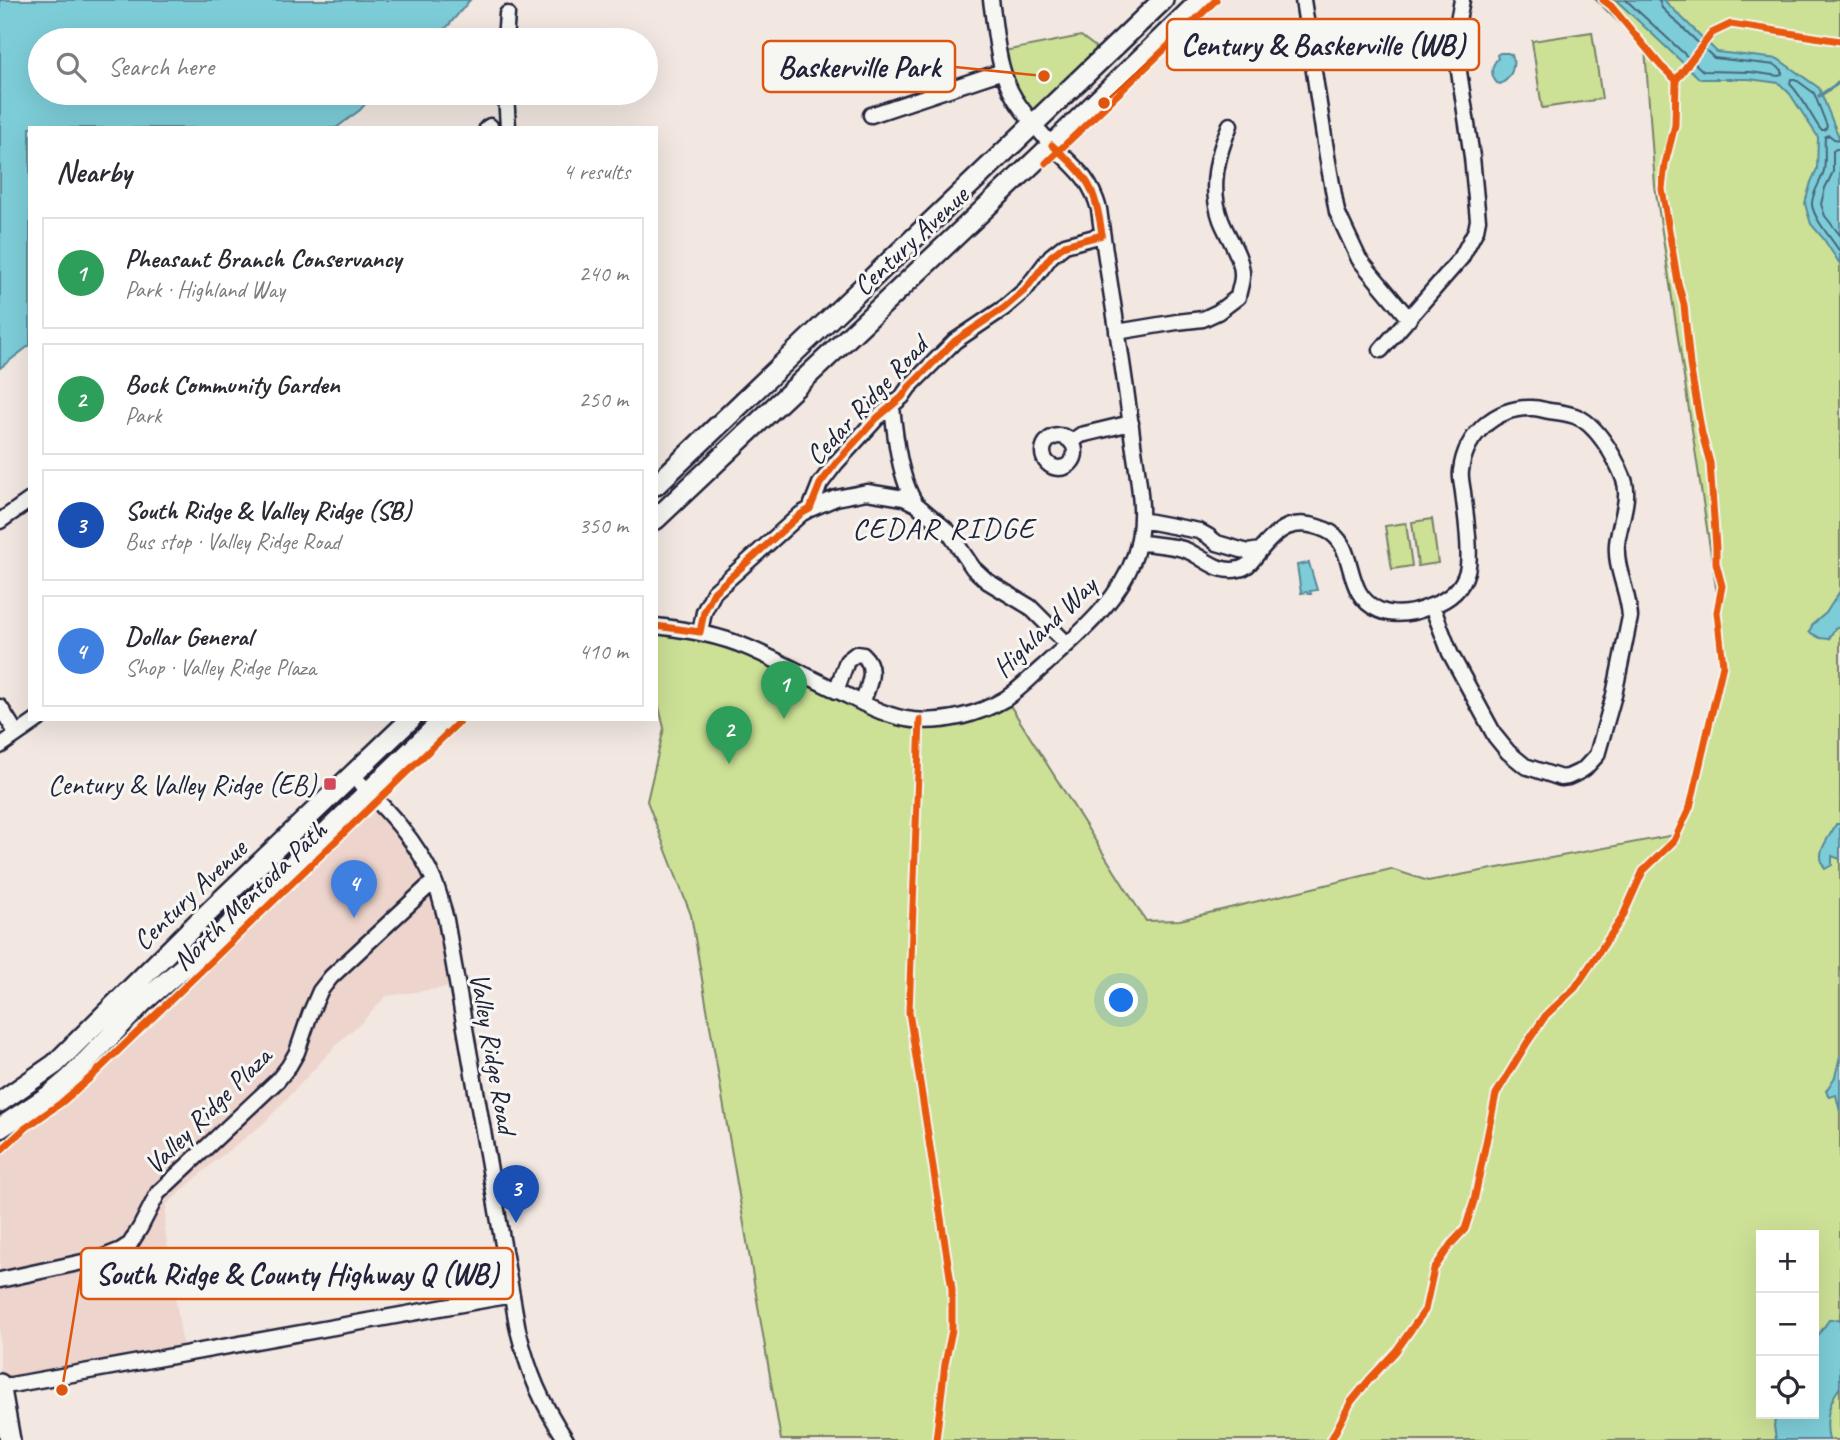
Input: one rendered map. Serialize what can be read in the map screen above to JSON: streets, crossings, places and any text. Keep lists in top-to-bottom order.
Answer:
{
  "streets": {
    "main road": ["Century Avenue"],
    "street": [
      "Cedar Ridge Road",
      "Highland Way",
      "Valley Ridge Road",
      "Valley Ridge Plaza"
    ],
    "cycle path": ["North Mentoda Path"]
  },
  "crossings": [
    ["Century Avenue", "Highland Way"],
    ["Century Avenue", "Valley Ridge Road"],
    ["Cedar Ridge Road", "Highland Way"],
    ["Valley Ridge Road", "Valley Ridge Plaza"]
  ],
  "districts": ["CEDAR RIDGE"],
  "places": {
    "other": ["Baskerville Park", "Century & Baskerville (WB)", "South Ridge & County Highway Q (WB)"],
    "transit": ["Century & Valley Ridge (EB)"]
  },
  "page": {
    "search": "Search here",
    "heading": ["Nearby", "4 results"],
    "list": [
      {
        "mark": "1",
        "name": "Pheasant Branch Conservancy",
        "note": "Park · Highland Way",
        "value": "240 m"
      },
      {
        "mark": "2",
        "name": "Bock Community Garden",
        "note": "Park",
        "value": "250 m"
      },
      {
        "mark": "3",
        "name": "South Ridge & Valley Ridge (SB)",
        "note": "Bus stop · Valley Ridge Road",
        "value": "350 m"
      },
      {
        "mark": "4",
        "name": "Dollar General",
        "note": "Shop · Valley Ridge Plaza",
        "value": "410 m"
      }
    ],
    "pins": [
      "1",
      "2",
      "4",
      "3"
    ],
    "map_buttons": ["+", "−"]
  }
}
